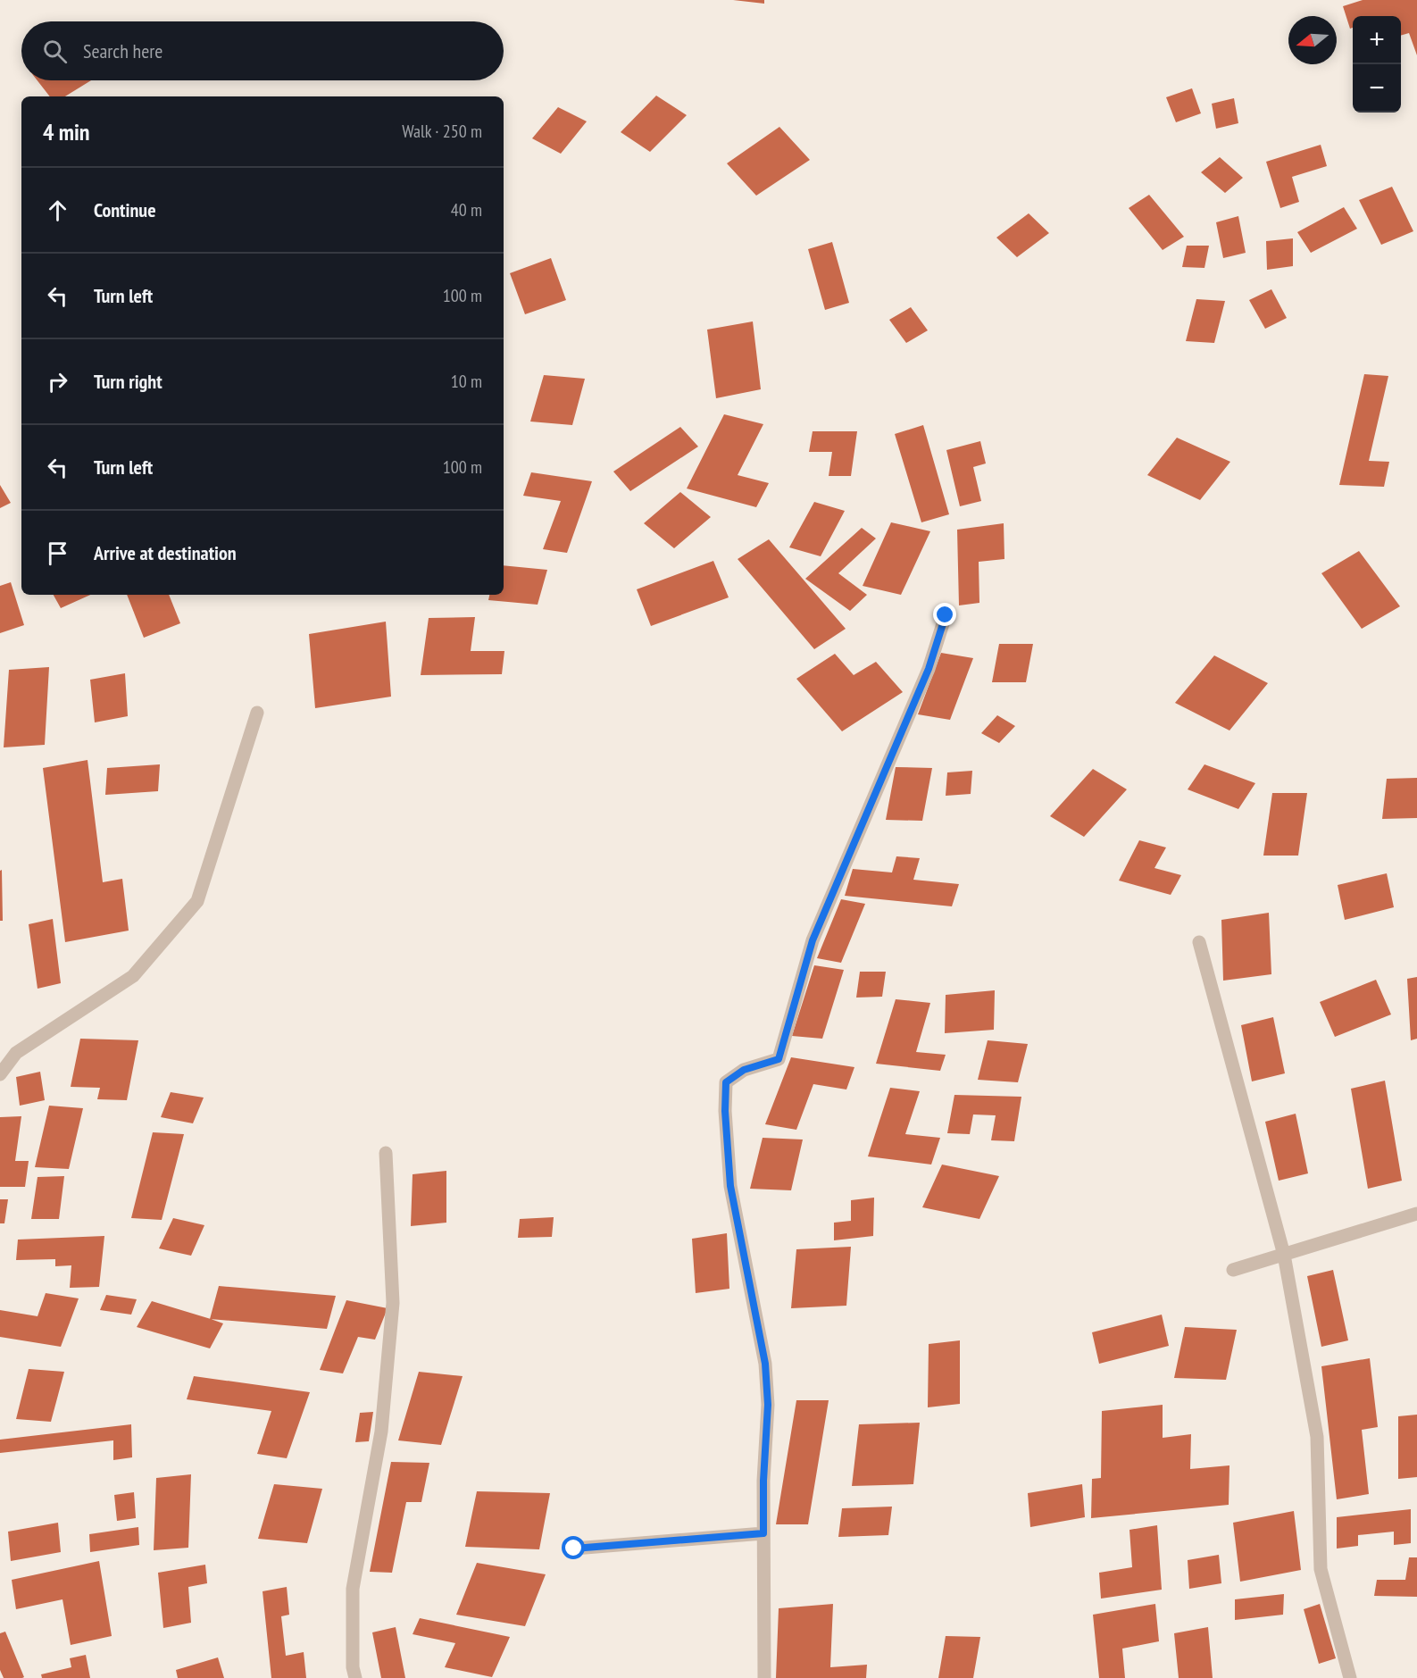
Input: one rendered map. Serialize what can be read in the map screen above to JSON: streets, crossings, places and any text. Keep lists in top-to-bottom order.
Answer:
{
  "north": "left",
  "page": {
    "map_buttons": ["+", "−"],
    "search": "Search here",
    "heading": ["4 min", "Walk · 250 m"],
    "list": [
      ["Continue", "40 m"],
      ["Turn left", "100 m"],
      ["Turn right", "10 m"],
      ["Turn left", "100 m"],
      "Arrive at destination"
    ]
  }
}
